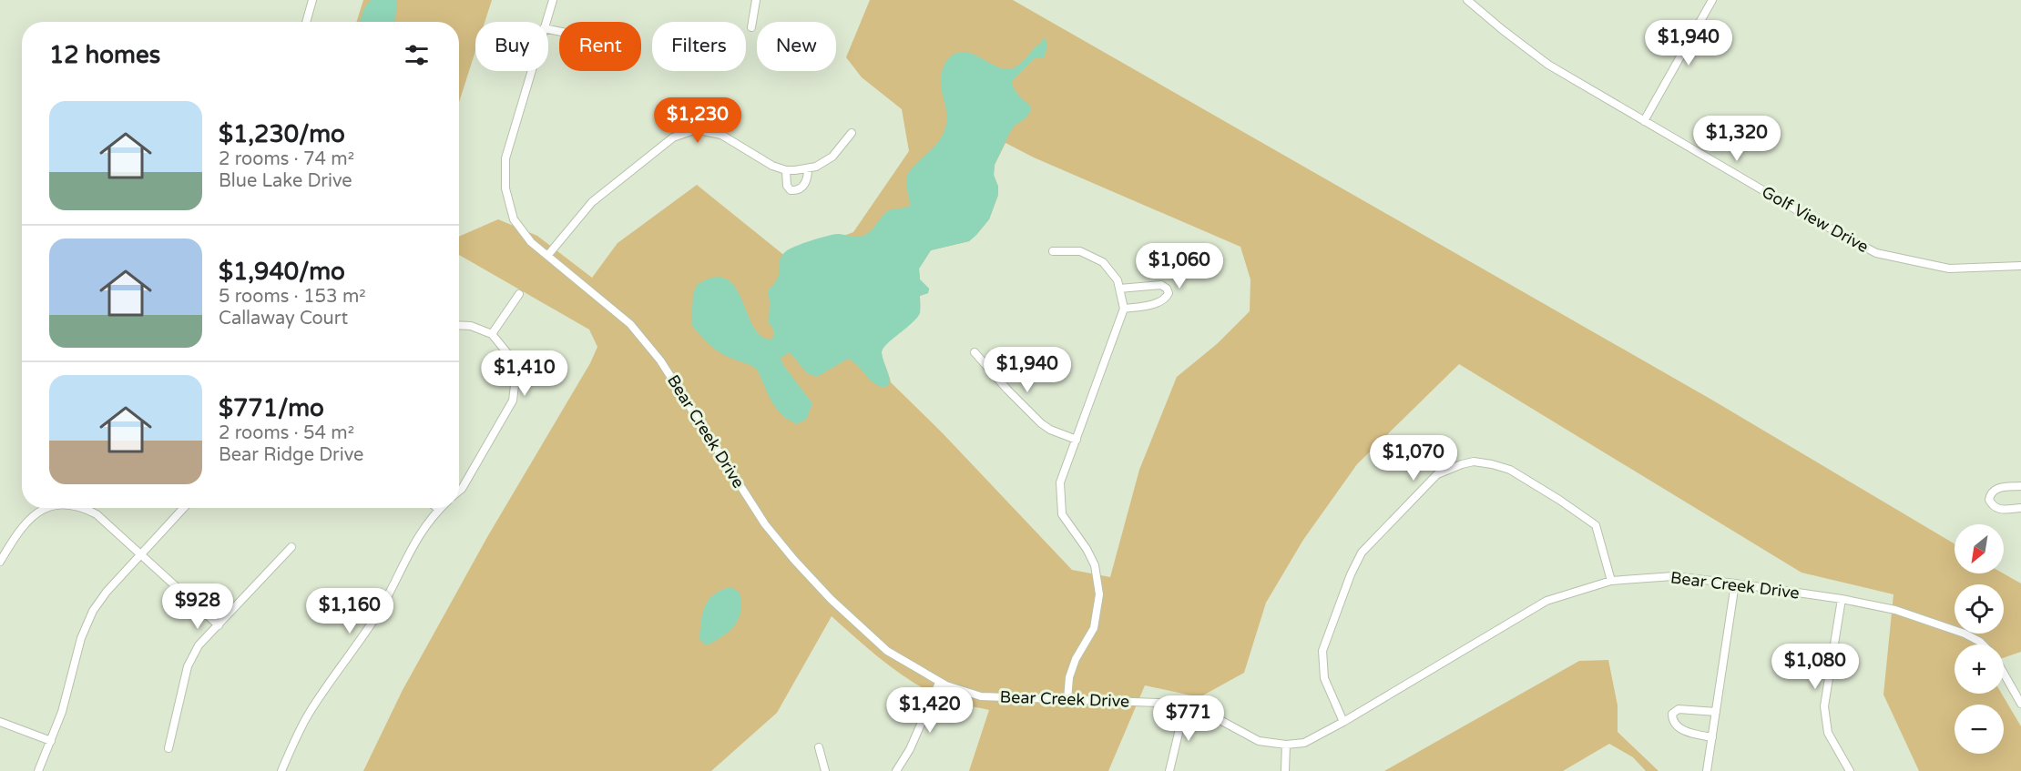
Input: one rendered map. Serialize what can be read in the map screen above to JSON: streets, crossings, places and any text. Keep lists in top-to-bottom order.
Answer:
{
  "streets": {
    "street": ["Golf View Drive", "Bear Creek Drive"]
  },
  "north": "bottom left",
  "page": {
    "price": [
      "$1,940",
      "$1,230",
      "$1,320",
      "$1,060",
      "$1,940",
      "$1,410",
      "$1,070",
      "$928",
      "$1,160",
      "$1,080",
      "$1,420",
      "$771"
    ],
    "chip": [
      "Buy",
      "Rent",
      "Filters",
      "New"
    ],
    "heading": "12 homes",
    "list": [
      {
        "name": "$1,230/mo",
        "note": "2 rooms · 74 m² · Blue Lake Drive"
      },
      {
        "name": "$1,940/mo",
        "note": "5 rooms · 153 m² · Callaway Court"
      },
      {
        "name": "$771/mo",
        "note": "2 rooms · 54 m² · Bear Ridge Drive"
      }
    ],
    "map_buttons": ["+", "−"]
  }
}
